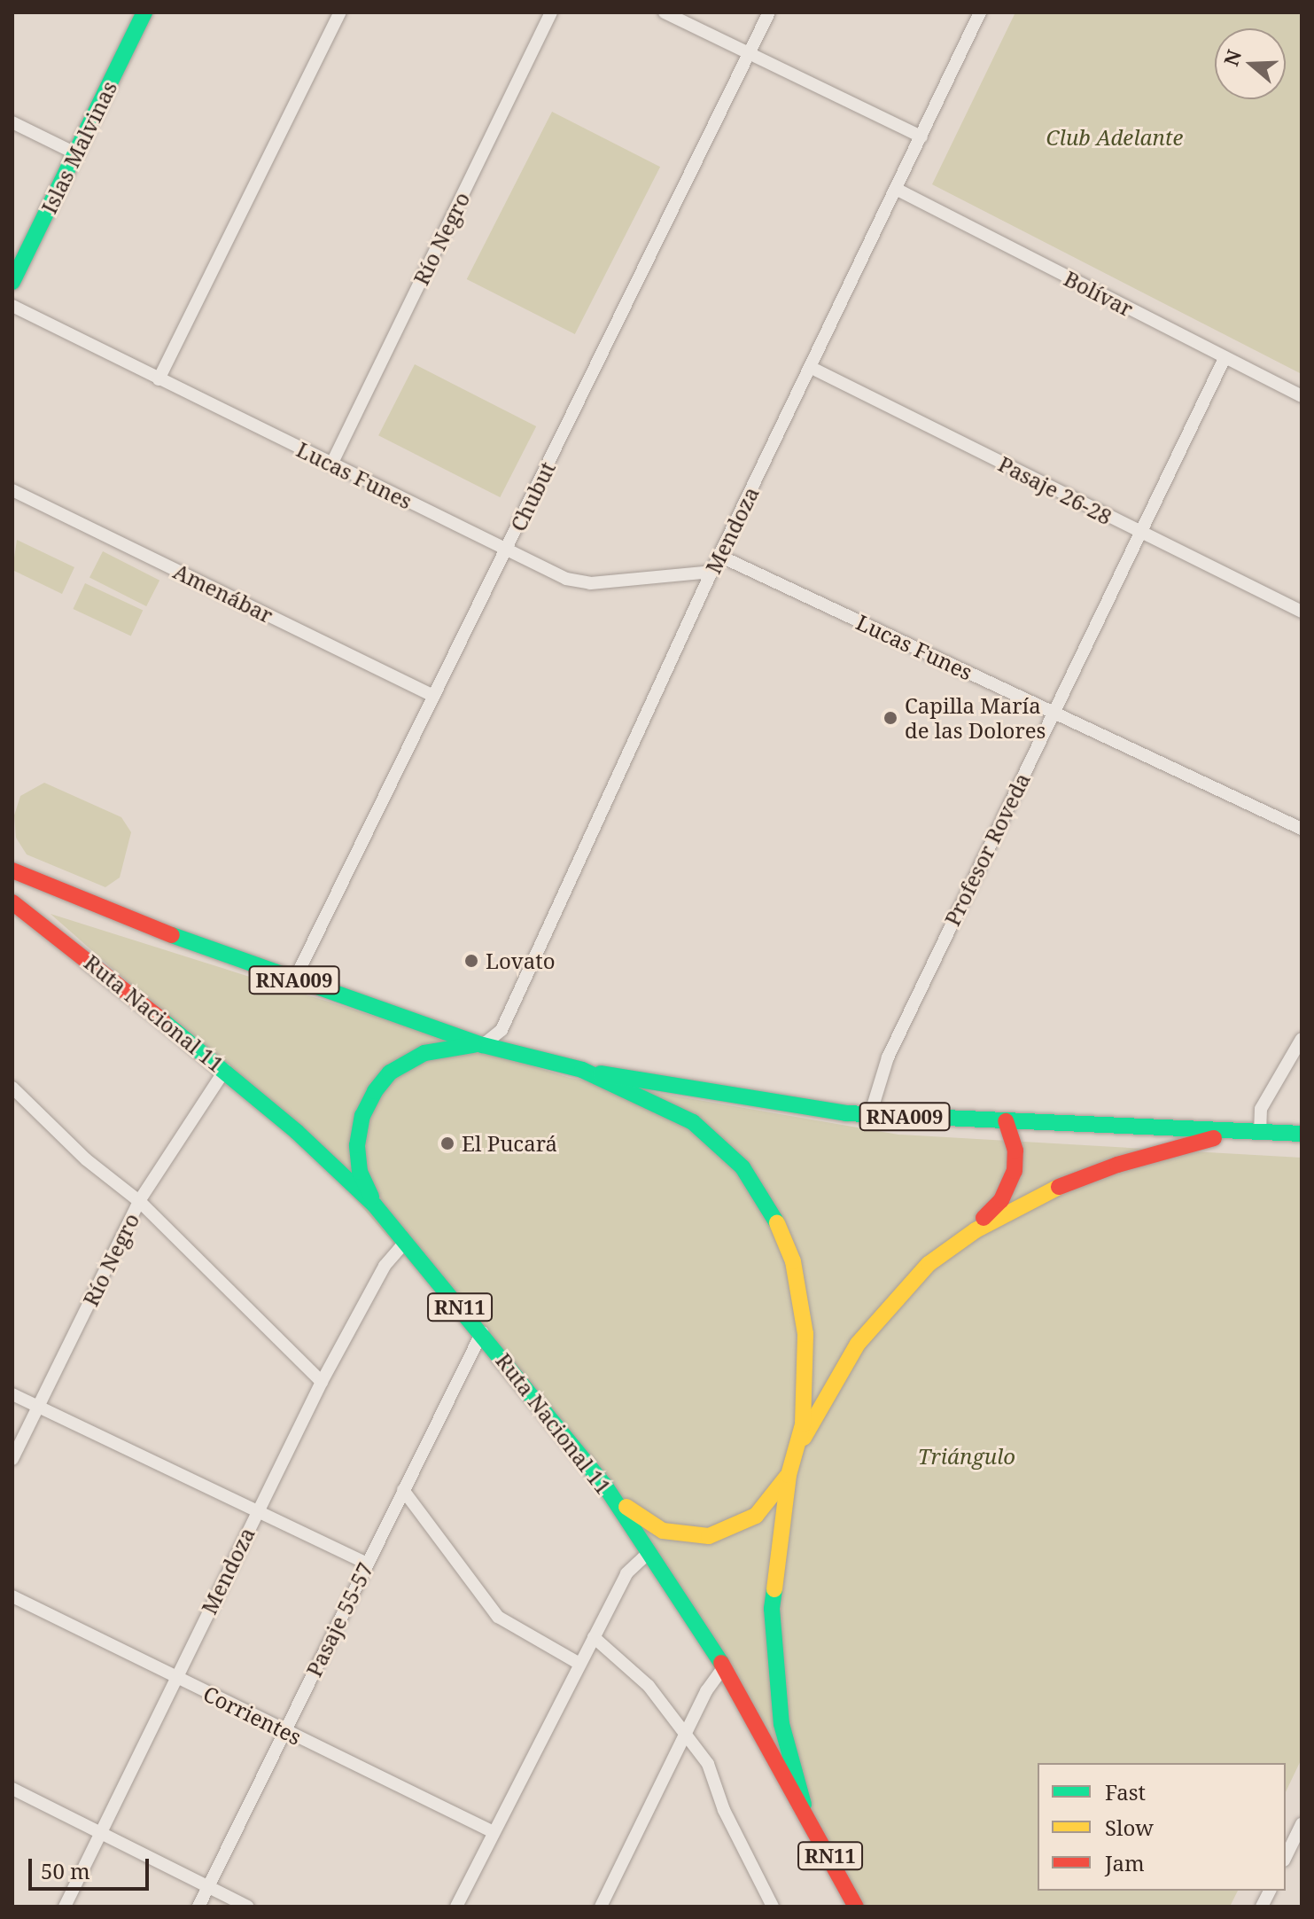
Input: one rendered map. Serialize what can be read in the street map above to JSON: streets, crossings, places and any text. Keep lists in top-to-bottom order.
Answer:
{
  "streets": {
    "main road": [
      "Islas Malvinas",
      "RNA009",
      "Ruta Nacional 11",
      "RN11"
    ],
    "street": [
      "Río Negro",
      "Bolívar",
      "Lucas Funes",
      "Pasaje 26-28",
      "Chubut",
      "Mendoza",
      "Amenábar",
      "Profesor Roveda",
      "Pasaje 55-57",
      "Corrientes"
    ]
  },
  "crossings": [
    ["Río Negro", "Lucas Funes"],
    ["Río Negro", "Ruta Nacional 11"],
    ["Bolívar", "Mendoza"],
    ["Bolívar", "Profesor Roveda"],
    ["Lucas Funes", "Chubut"],
    ["Lucas Funes", "Mendoza"],
    ["Lucas Funes", "Profesor Roveda"],
    ["Pasaje 26-28", "Mendoza"],
    ["Pasaje 26-28", "Profesor Roveda"],
    ["Chubut", "Amenábar"],
    ["Chubut", "RNA009"],
    ["Mendoza", "RNA009"],
    ["Mendoza", "Ruta Nacional 11"],
    ["Mendoza", "Corrientes"],
    ["Profesor Roveda", "RNA009"],
    ["RNA009", "Ruta Nacional 11"],
    ["RNA009", "RN11"],
    ["Ruta Nacional 11", "RN11"],
    ["Ruta Nacional 11", "Pasaje 55-57"],
    ["Pasaje 55-57", "Corrientes"]
  ],
  "parks": ["Club Adelante", "Triángulo"],
  "places": ["Capilla María de las Dolores", "Lovato", "El Pucará"],
  "legend": ["Fast", "Slow", "Jam"],
  "scale_bar": "50 m",
  "north": "left"
}
